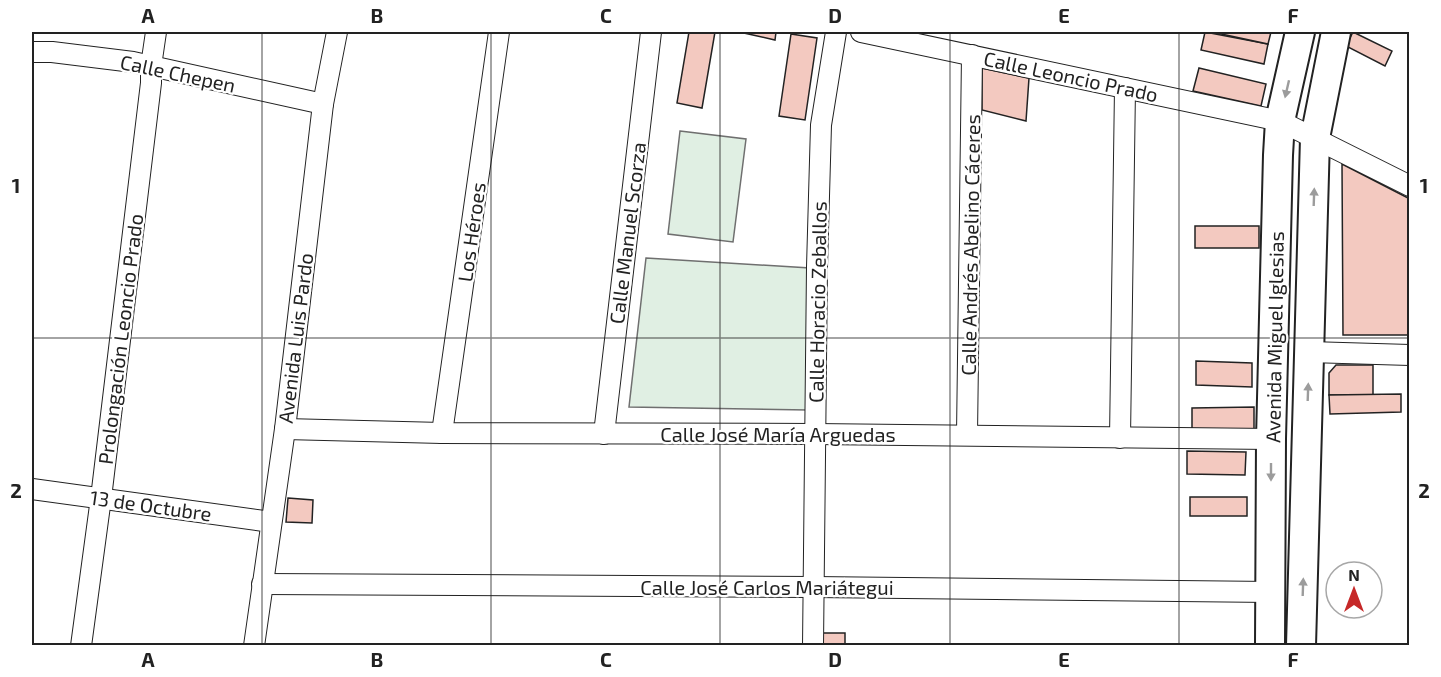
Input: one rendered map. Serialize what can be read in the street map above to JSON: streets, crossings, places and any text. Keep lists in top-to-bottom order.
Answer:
{
  "streets": {
    "main road": ["Avenida Miguel Iglesias"],
    "street": [
      "Calle Chepen",
      "Calle Leoncio Prado",
      "Los Héroes",
      "Calle Manuel Scorza",
      "Calle Andrés Abelino Cáceres",
      "Calle Horacio Zeballos",
      "Avenida Luis Pardo",
      "Prolongación Leoncio Prado",
      "Calle José María Arguedas",
      "13 de Octubre",
      "Calle José Carlos Mariátegui"
    ]
  },
  "crossings": [
    ["Calle Chepen", "Avenida Luis Pardo"],
    ["Calle Chepen", "Prolongación Leoncio Prado"],
    ["Calle Leoncio Prado", "Calle Andrés Abelino Cáceres"],
    ["Calle Leoncio Prado", "Avenida Miguel Iglesias"],
    ["Los Héroes", "Calle José María Arguedas"],
    ["Calle Manuel Scorza", "Calle José María Arguedas"],
    ["Calle Andrés Abelino Cáceres", "Calle José María Arguedas"],
    ["Calle Horacio Zeballos", "Calle José María Arguedas"],
    ["Calle Horacio Zeballos", "Calle José Carlos Mariátegui"],
    ["Avenida Miguel Iglesias", "Calle José María Arguedas"],
    ["Avenida Miguel Iglesias", "Calle José Carlos Mariátegui"],
    ["Avenida Luis Pardo", "Calle José María Arguedas"],
    ["Avenida Luis Pardo", "13 de Octubre"],
    ["Avenida Luis Pardo", "Calle José Carlos Mariátegui"],
    ["Prolongación Leoncio Prado", "13 de Octubre"]
  ],
  "north": "top",
  "grid": {
    "columns": [
      "A",
      "B",
      "C",
      "D",
      "E",
      "F"
    ],
    "rows": ["1", "2"]
  }
}
